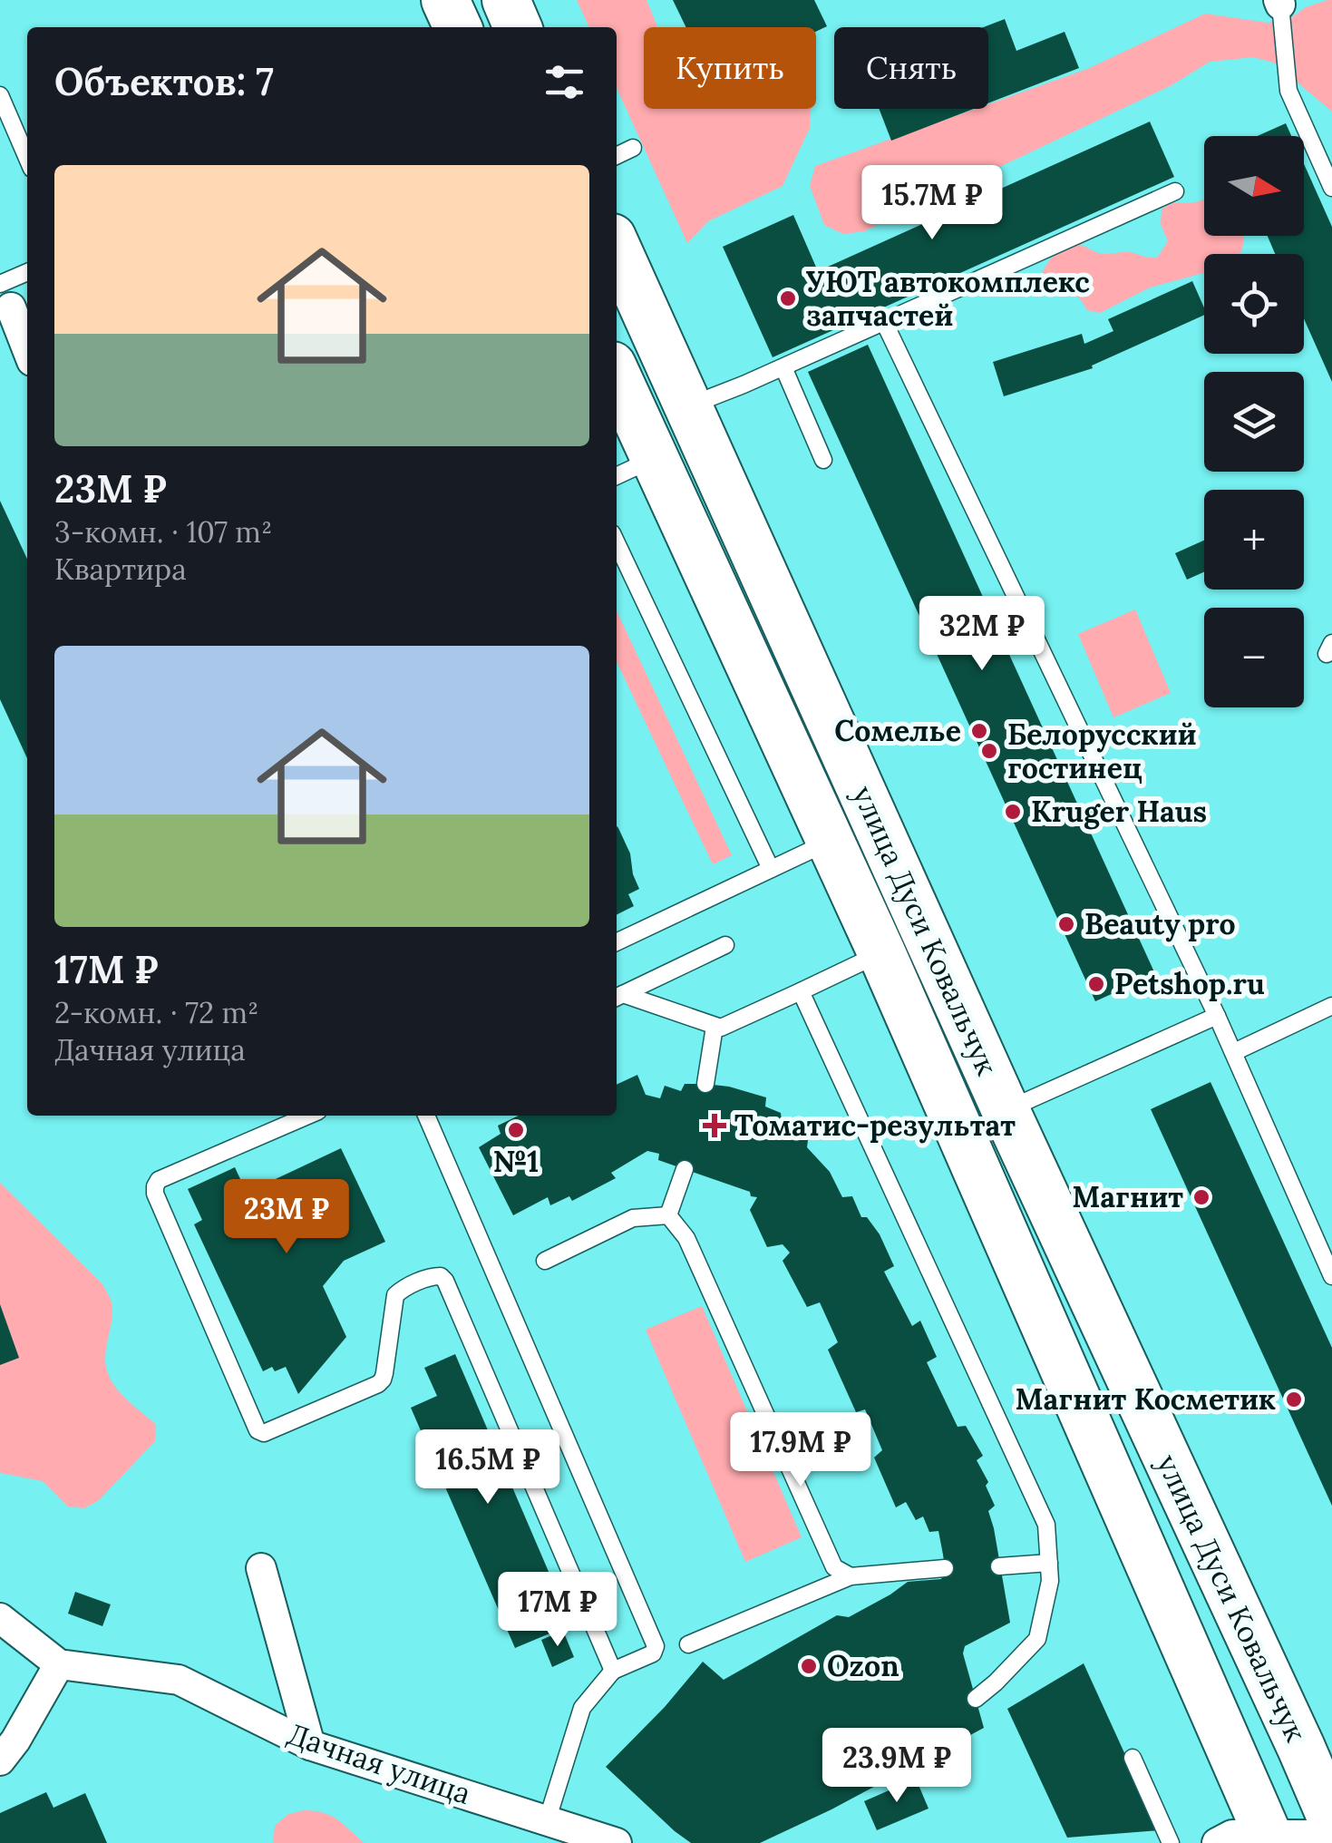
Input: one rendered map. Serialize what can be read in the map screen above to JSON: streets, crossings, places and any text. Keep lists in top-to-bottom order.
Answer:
{
  "streets": {
    "main road": ["улица Дуси Ковальчук"],
    "street": ["Дачная улица"]
  },
  "places": {
    "other": [
      "УЮТ автокомплекс запчастей",
      "Сомелье",
      "Белорусский гостинец",
      "Kruger Haus",
      "Beauty pro",
      "Petshop.ru",
      "№1",
      "Магнит",
      "Магнит Косметик",
      "Ozon"
    ],
    "health": ["Томатис-результат"]
  },
  "north": "right",
  "page": {
    "chip": ["Купить", "Снять"],
    "heading": "Объектов: 7",
    "map_buttons": ["+", "−"],
    "list": [
      {
        "name": "23M ₽",
        "note": "3-комн. · 107 m² · Квартира"
      },
      {
        "name": "17M ₽",
        "note": "2-комн. · 72 m² · Дачная улица"
      }
    ],
    "price": [
      "15.7M ₽",
      "32M ₽",
      "23M ₽",
      "17.9M ₽",
      "16.5M ₽",
      "17M ₽",
      "23.9M ₽"
    ]
  }
}
